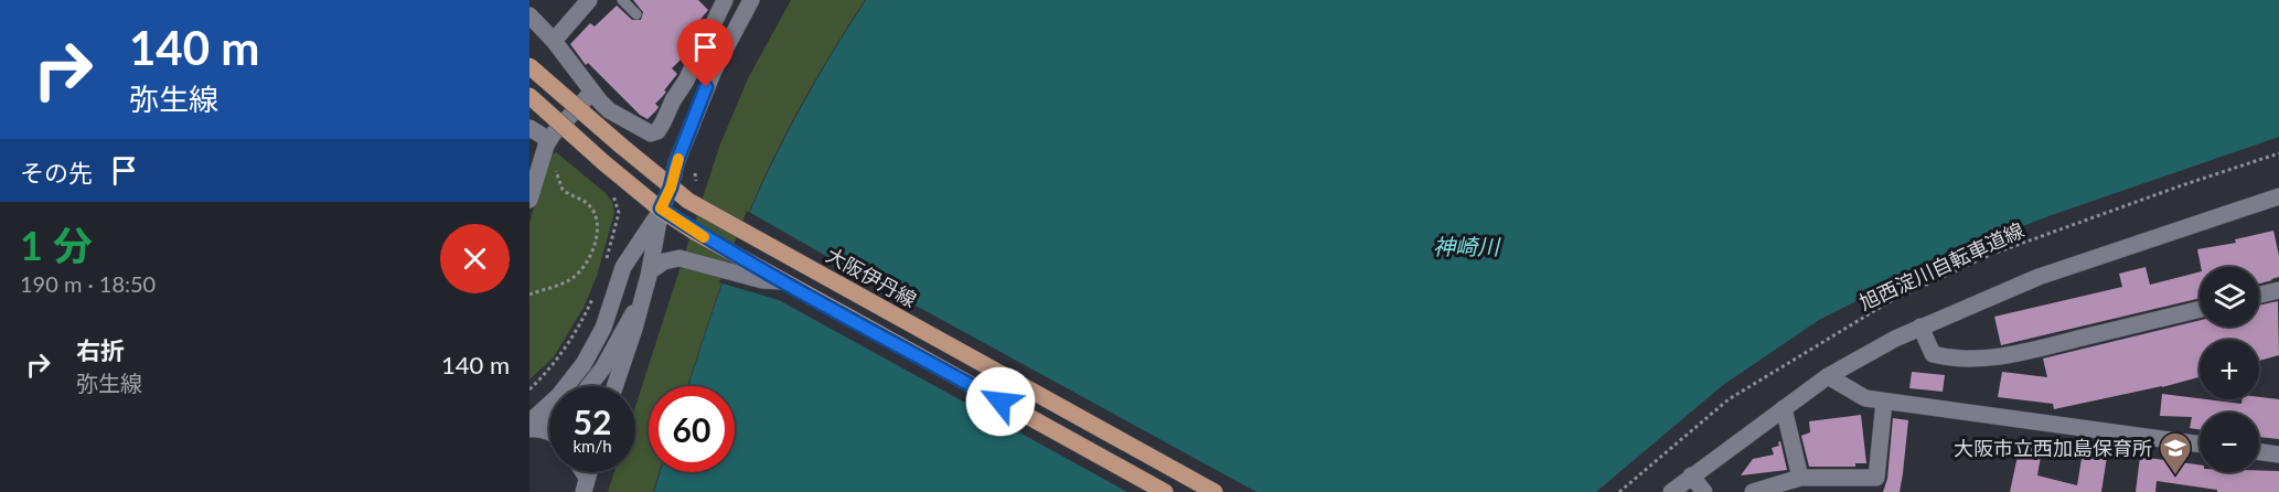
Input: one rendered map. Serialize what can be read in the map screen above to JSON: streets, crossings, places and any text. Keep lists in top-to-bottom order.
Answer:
{
  "streets": {
    "main road": ["大阪伊丹線"],
    "path": ["旭西淀川自転車道線"]
  },
  "water": ["神崎川"],
  "places": {
    "school or university": ["大阪市立西加島保育所"]
  },
  "page": {
    "turn": ["140 m", "弥生線"],
    "then": "その先",
    "heading": ["1 分", "190 m · 18:50"],
    "map_buttons": ["+", "−"],
    "list": [
      {
        "name": "右折",
        "note": "弥生線",
        "value": "140 m"
      }
    ],
    "speed": "52 km/h",
    "limit": "60"
  }
}
